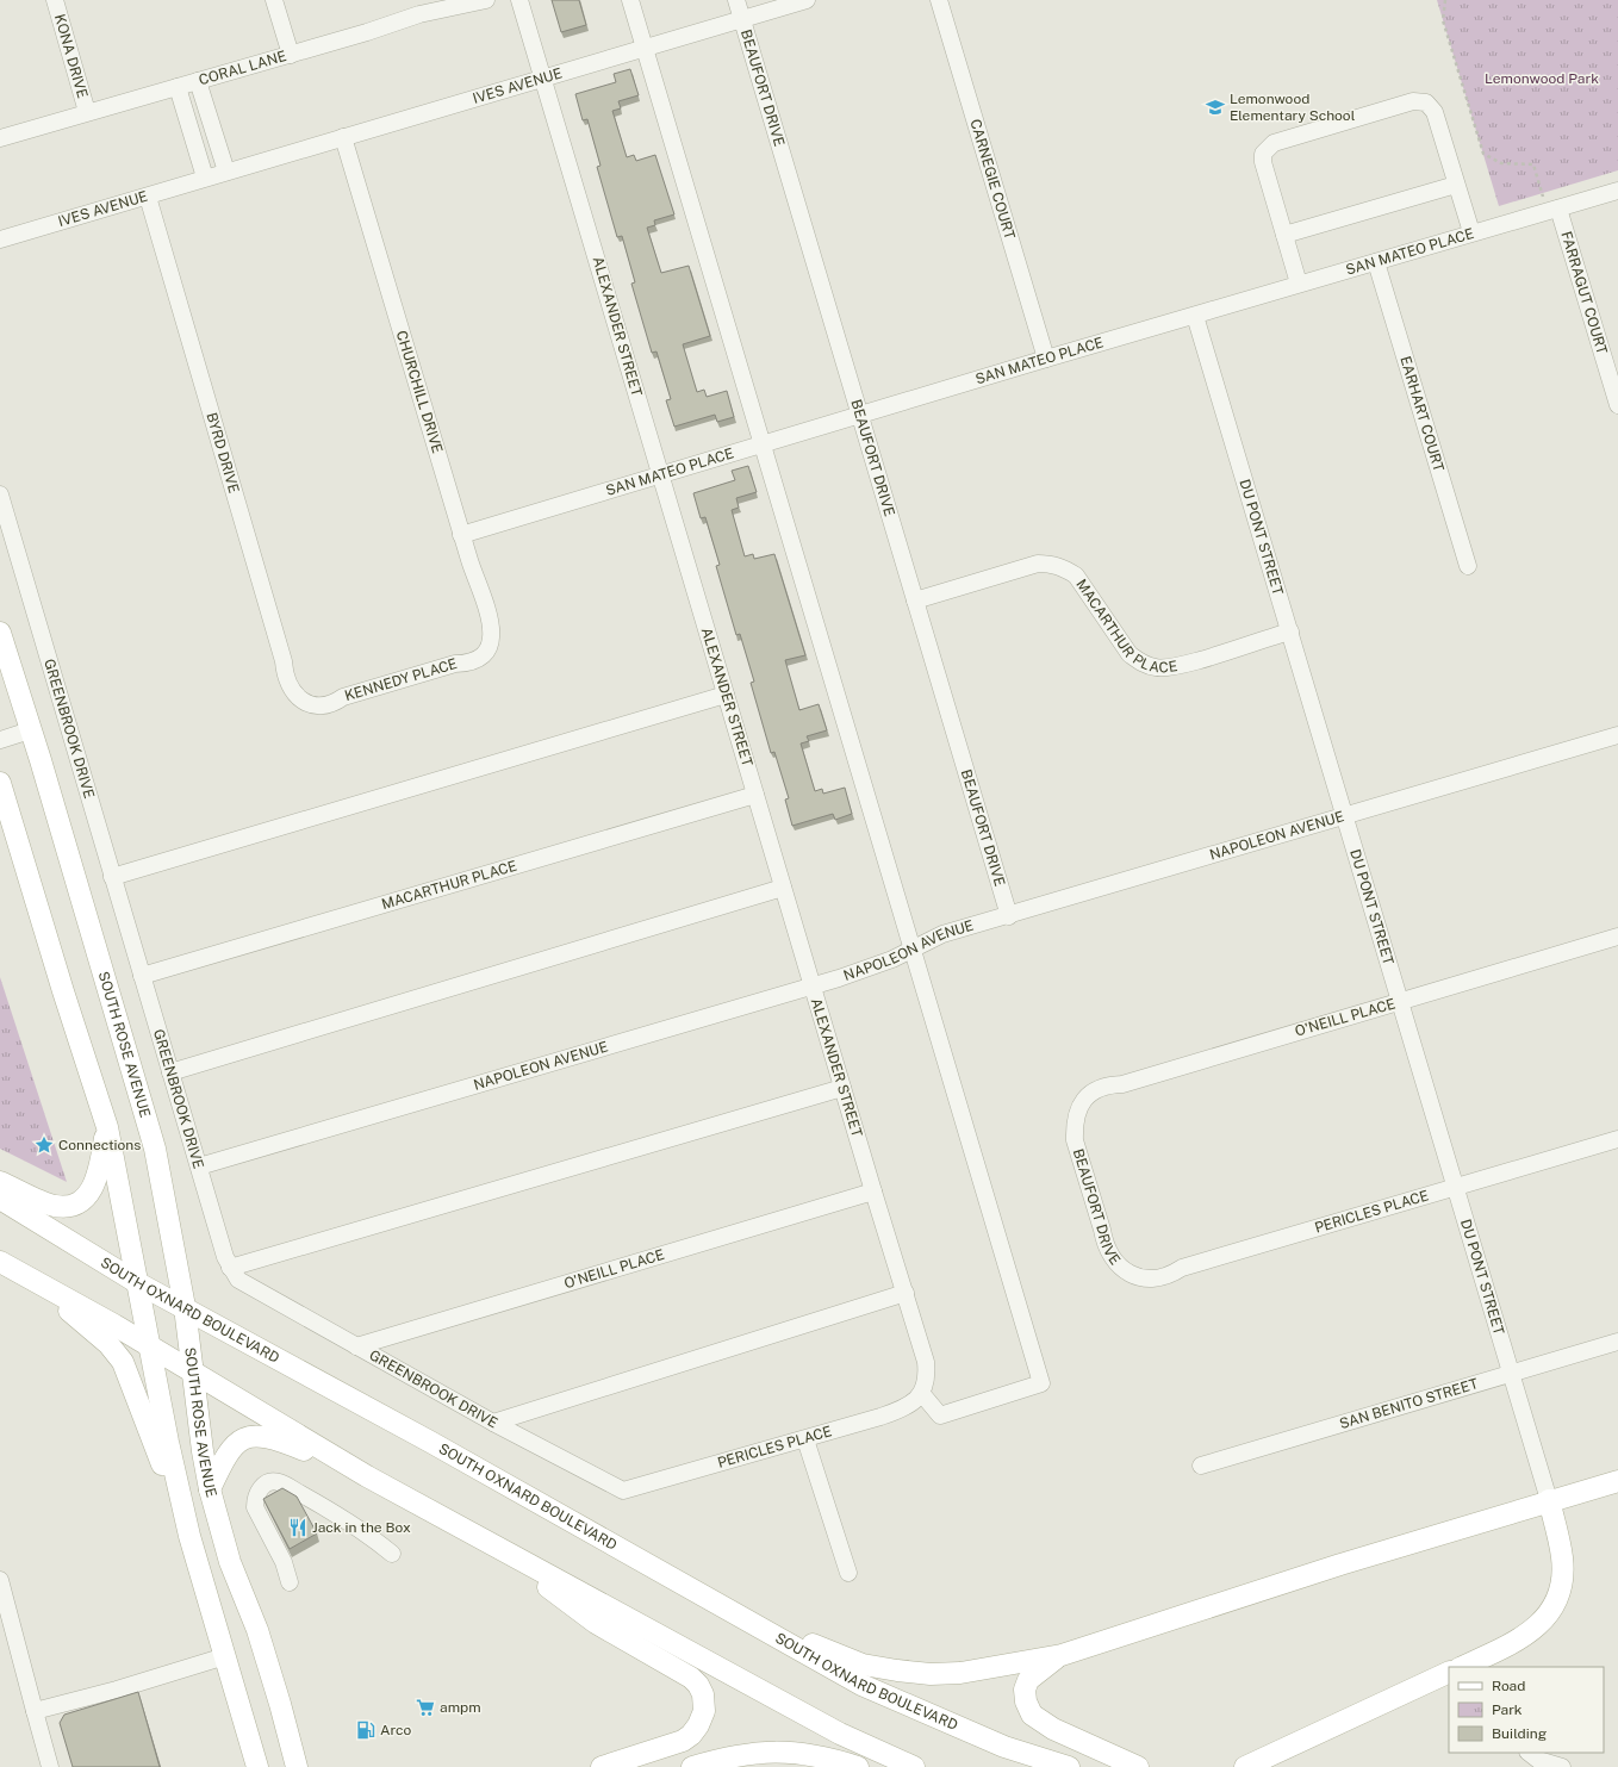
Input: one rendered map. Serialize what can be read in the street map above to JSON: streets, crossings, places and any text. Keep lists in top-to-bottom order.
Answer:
{
  "streets": {
    "main road": ["SOUTH ROSE AVENUE", "SOUTH OXNARD BOULEVARD"],
    "street": [
      "KONA DRIVE",
      "CORAL LANE",
      "IVES AVENUE",
      "BEAUFORT DRIVE",
      "CARNEGIE COURT",
      "SAN MATEO PLACE",
      "FARRAGUT COURT",
      "ALEXANDER STREET",
      "CHURCHILL DRIVE",
      "EARHART COURT",
      "BYRD DRIVE",
      "DU PONT STREET",
      "MACARTHUR PLACE",
      "KENNEDY PLACE",
      "GREENBROOK DRIVE",
      "NAPOLEON AVENUE",
      "O'NEILL PLACE",
      "PERICLES PLACE",
      "SAN BENITO STREET"
    ]
  },
  "crossings": [
    ["KONA DRIVE", "CORAL LANE"],
    ["IVES AVENUE", "BEAUFORT DRIVE"],
    ["IVES AVENUE", "ALEXANDER STREET"],
    ["IVES AVENUE", "CHURCHILL DRIVE"],
    ["IVES AVENUE", "BYRD DRIVE"],
    ["BEAUFORT DRIVE", "SAN MATEO PLACE"],
    ["BEAUFORT DRIVE", "MACARTHUR PLACE"],
    ["BEAUFORT DRIVE", "NAPOLEON AVENUE"],
    ["BEAUFORT DRIVE", "O'NEILL PLACE"],
    ["BEAUFORT DRIVE", "PERICLES PLACE"],
    ["CARNEGIE COURT", "SAN MATEO PLACE"],
    ["SAN MATEO PLACE", "FARRAGUT COURT"],
    ["SAN MATEO PLACE", "ALEXANDER STREET"],
    ["SAN MATEO PLACE", "CHURCHILL DRIVE"],
    ["SAN MATEO PLACE", "EARHART COURT"],
    ["SAN MATEO PLACE", "DU PONT STREET"],
    ["ALEXANDER STREET", "MACARTHUR PLACE"],
    ["ALEXANDER STREET", "NAPOLEON AVENUE"],
    ["ALEXANDER STREET", "O'NEILL PLACE"],
    ["ALEXANDER STREET", "PERICLES PLACE"],
    ["CHURCHILL DRIVE", "KENNEDY PLACE"],
    ["BYRD DRIVE", "KENNEDY PLACE"],
    ["DU PONT STREET", "MACARTHUR PLACE"],
    ["DU PONT STREET", "NAPOLEON AVENUE"],
    ["DU PONT STREET", "O'NEILL PLACE"],
    ["DU PONT STREET", "PERICLES PLACE"],
    ["DU PONT STREET", "SAN BENITO STREET"],
    ["MACARTHUR PLACE", "GREENBROOK DRIVE"],
    ["GREENBROOK DRIVE", "NAPOLEON AVENUE"],
    ["GREENBROOK DRIVE", "O'NEILL PLACE"],
    ["GREENBROOK DRIVE", "PERICLES PLACE"],
    ["SOUTH ROSE AVENUE", "SOUTH OXNARD BOULEVARD"]
  ],
  "parks": ["Lemonwood Park"],
  "places": {
    "school or university": ["Lemonwood Elementary School"],
    "place": ["Connections"],
    "restaurant": ["Jack in the Box"],
    "supermarket": ["ampm"],
    "fuel station": ["Arco"]
  },
  "legend": ["Road", "Park", "Building"]
}
